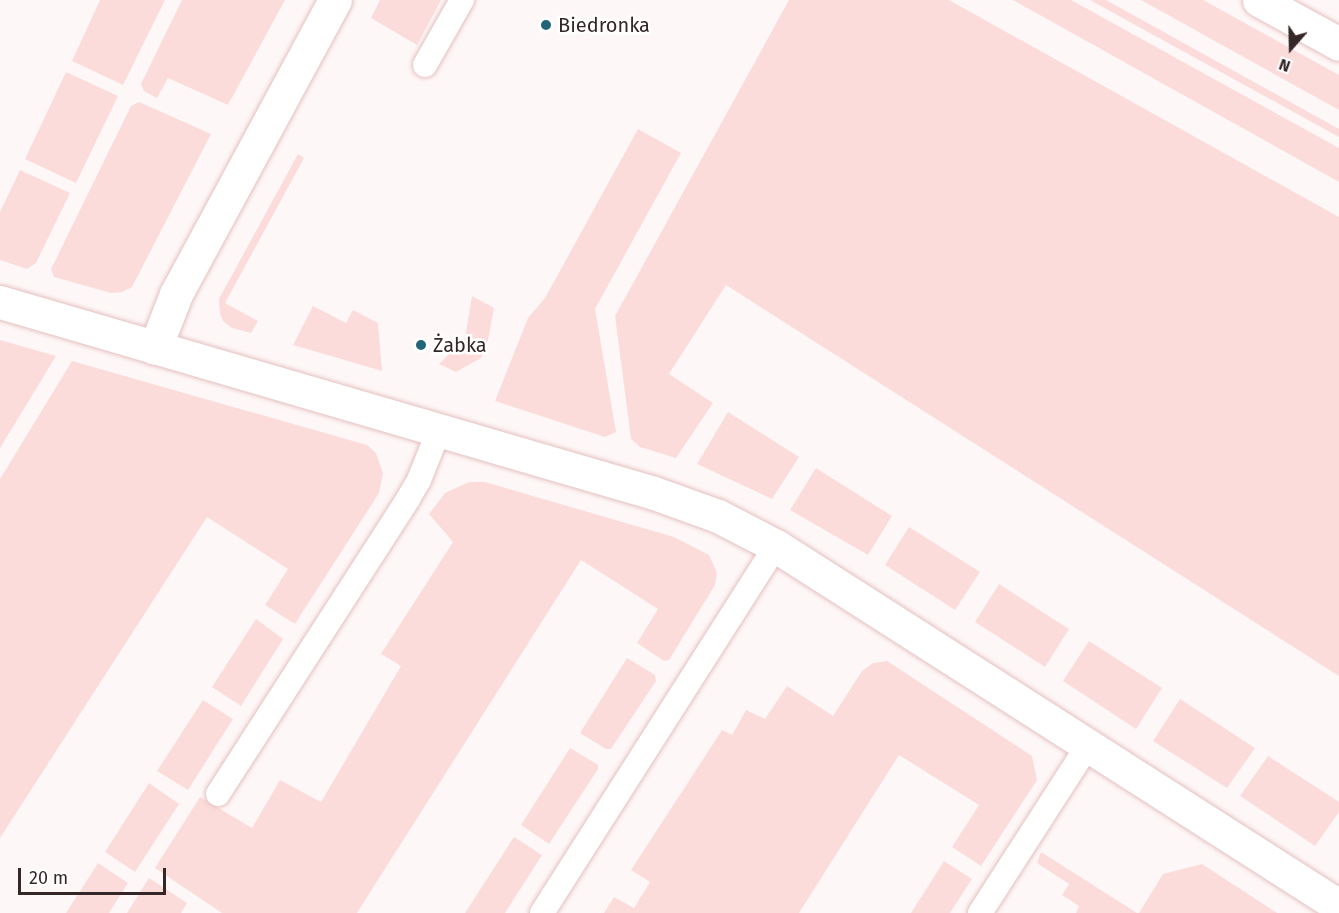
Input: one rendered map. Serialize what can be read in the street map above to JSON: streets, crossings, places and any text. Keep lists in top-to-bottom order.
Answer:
{
  "places": ["Biedronka", "Żabka"],
  "scale_bar": "20 m",
  "north": "bottom"
}
